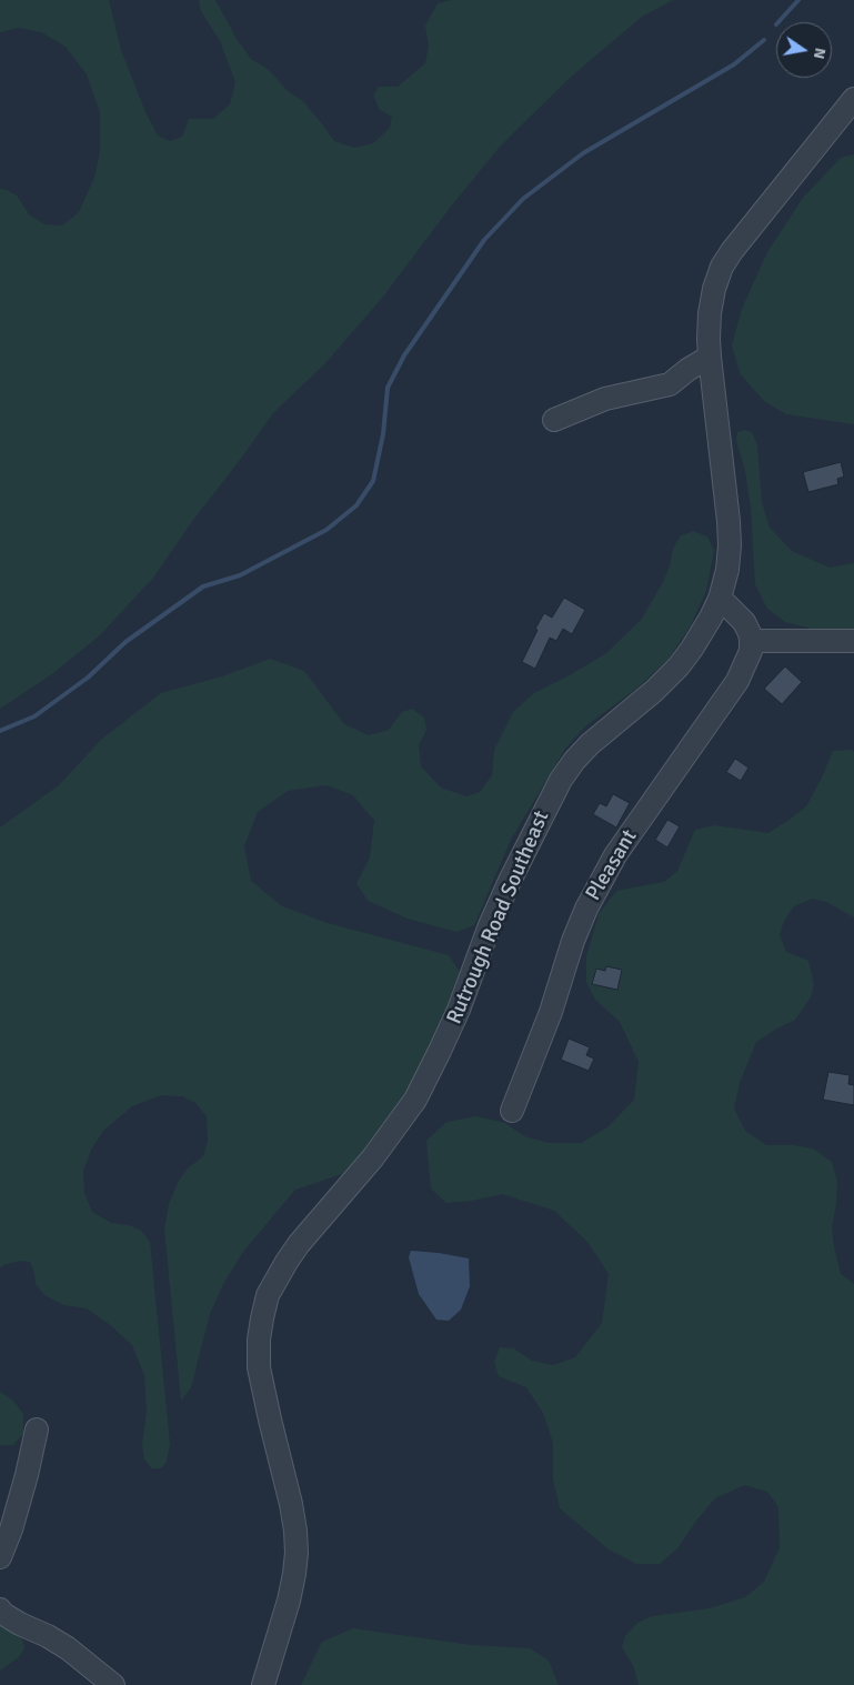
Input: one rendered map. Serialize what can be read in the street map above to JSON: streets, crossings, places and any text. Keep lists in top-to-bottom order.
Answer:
{
  "streets": {
    "street": ["Pleasant", "Rutrough Road Southeast"]
  },
  "north": "right"
}
